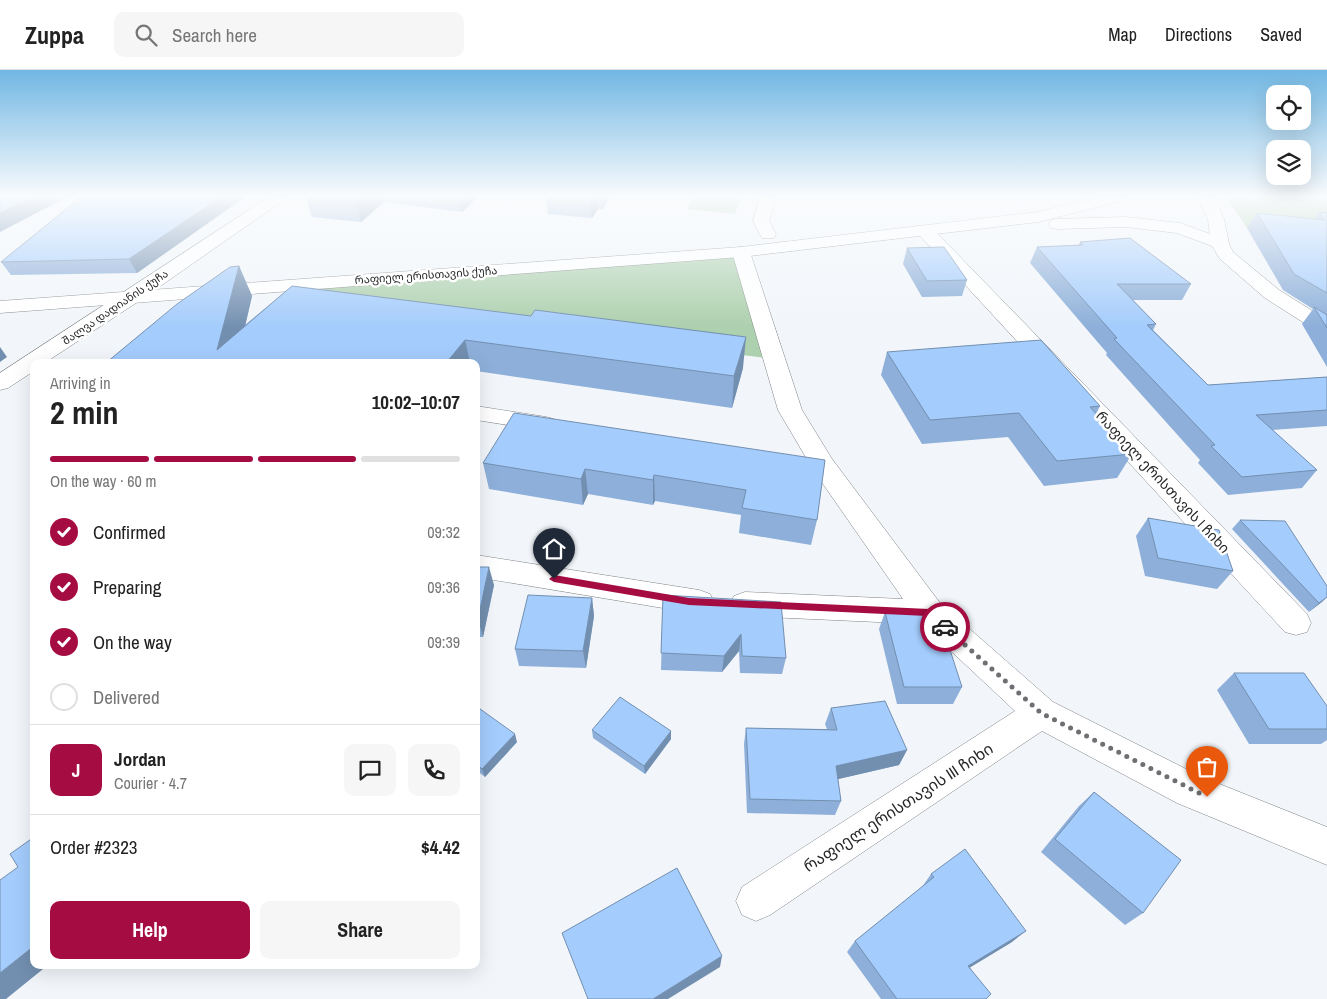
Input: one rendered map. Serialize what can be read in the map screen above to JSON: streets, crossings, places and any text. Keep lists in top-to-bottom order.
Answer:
{
  "streets": {
    "street": [
      "რაფიელ ერისთავის ქუჩა",
      "შალვა დადიანის ქუჩა",
      "რაფიელ ერისთავის I ჩიხი",
      "რაფიელ ერისთავის III ჩიხი"
    ]
  },
  "crossings": [
    ["რაფიელ ერისთავის ქუჩა", "შალვა დადიანის ქუჩა"]
  ],
  "page": {
    "header": "Zuppa",
    "search": "Search here",
    "nav": ["Map", "Directions", "Saved"],
    "heading": ["2 min", "Arriving in", "10:02–10:07"],
    "panel": [
      "Jordan",
      "Courier · 4.7",
      "Order #2323",
      "$4.42"
    ],
    "bar": "On the way · 60 m",
    "list": [
      ["Confirmed", "09:32"],
      ["Preparing", "09:36"],
      ["On the way", "09:39"],
      "Delivered"
    ],
    "round": "J",
    "buttons": ["Help", "Share"]
  }
}
